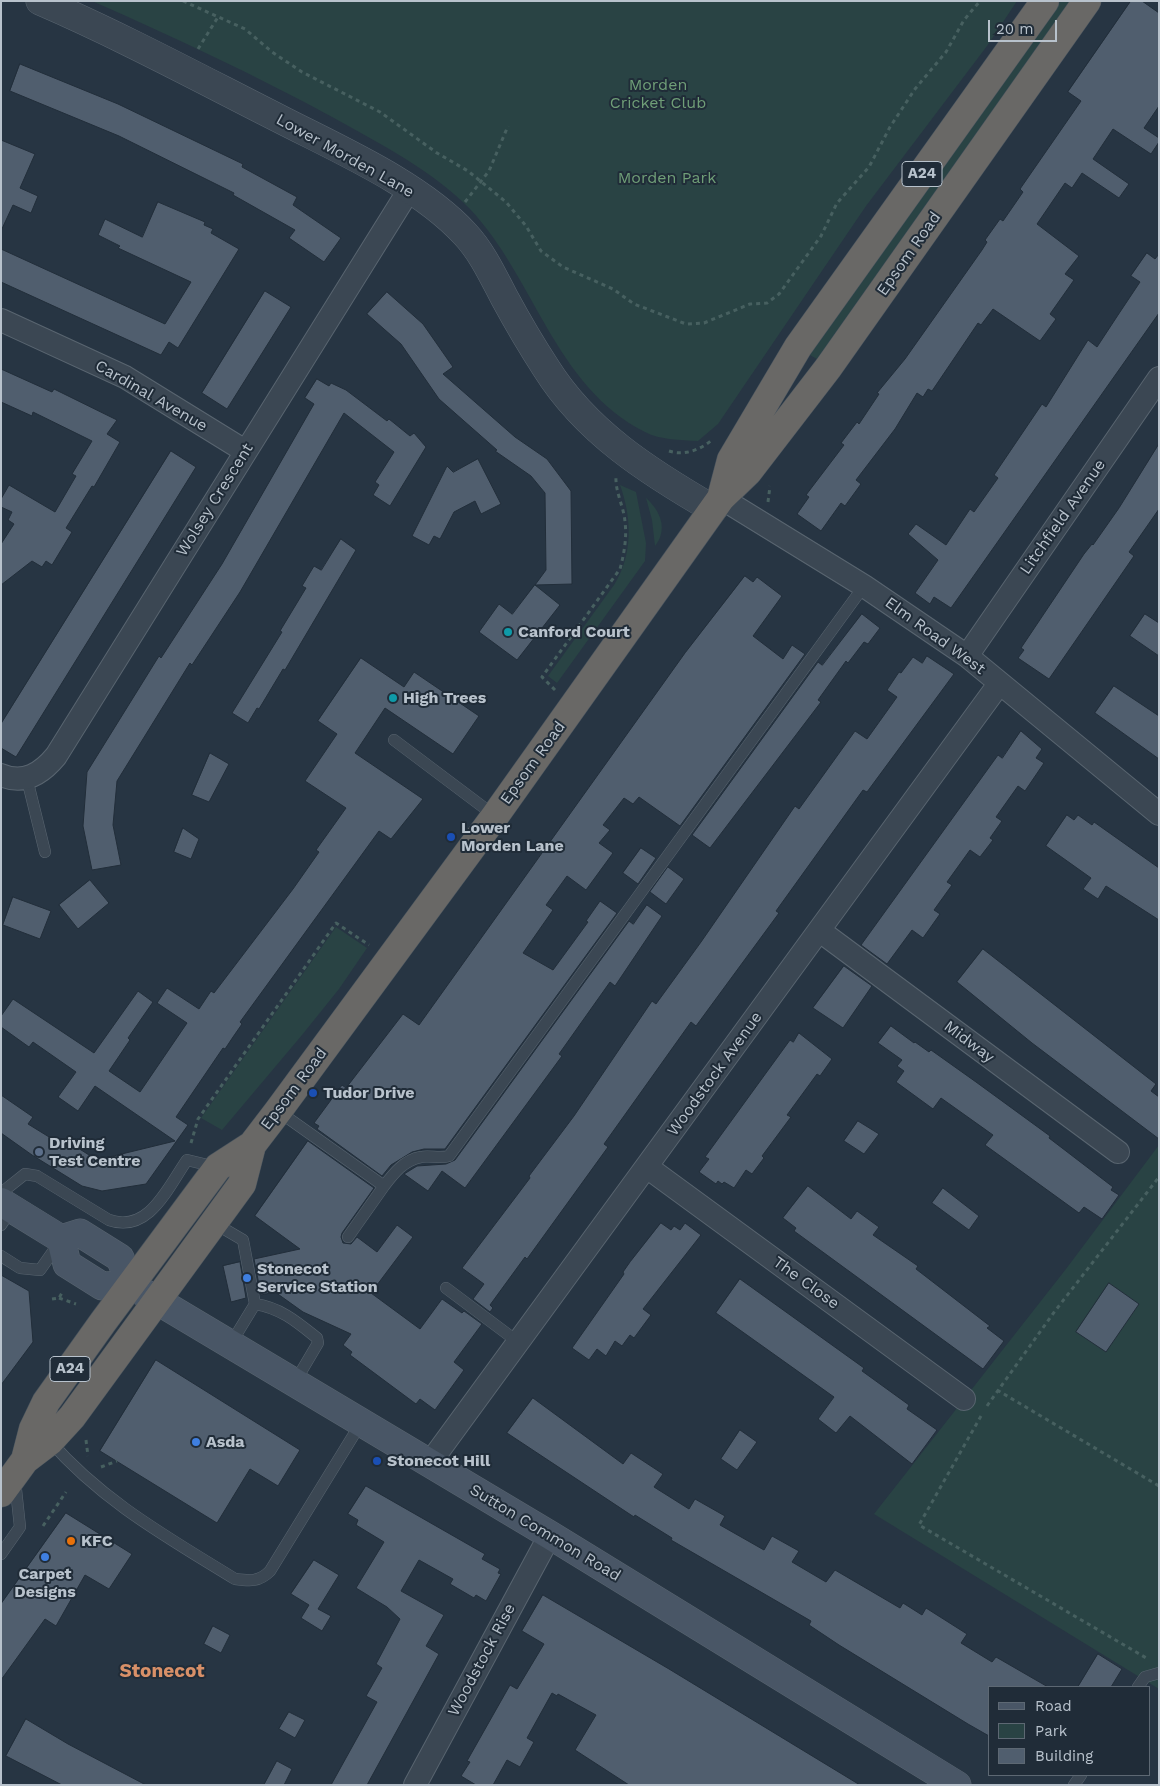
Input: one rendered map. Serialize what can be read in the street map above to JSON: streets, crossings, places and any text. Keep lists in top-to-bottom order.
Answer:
{
  "streets": {
    "highway": ["A24", "Epsom Road"],
    "main road": ["Sutton Common Road"],
    "street": [
      "Lower Morden Lane",
      "Cardinal Avenue",
      "Wolsey Crescent",
      "Litchfield Avenue",
      "Elm Road West",
      "Midway",
      "Woodstock Avenue",
      "The Close",
      "Woodstock Rise"
    ]
  },
  "crossings": [
    ["Lower Morden Lane", "Epsom Road"],
    ["Lower Morden Lane", "Wolsey Crescent"],
    ["Lower Morden Lane", "Elm Road West"],
    ["A24", "Epsom Road"],
    ["A24", "Sutton Common Road"],
    ["Epsom Road", "Elm Road West"],
    ["Epsom Road", "Sutton Common Road"],
    ["Cardinal Avenue", "Wolsey Crescent"],
    ["Litchfield Avenue", "Elm Road West"],
    ["Elm Road West", "Woodstock Avenue"],
    ["Midway", "Woodstock Avenue"],
    ["Woodstock Avenue", "The Close"],
    ["Woodstock Avenue", "Sutton Common Road"],
    ["Sutton Common Road", "Woodstock Rise"]
  ],
  "districts": ["Stonecot"],
  "parks": ["Morden Cricket Club", "Morden Park"],
  "places": [
    "Canford Court",
    "High Trees",
    "Lower Morden Lane",
    "Tudor Drive",
    "Driving Test Centre",
    "Stonecot Service Station",
    "Asda",
    "Stonecot Hill",
    "KFC",
    "Carpet Designs"
  ],
  "legend": ["Road", "Park", "Building"],
  "scale_bar": "20 m"
}
